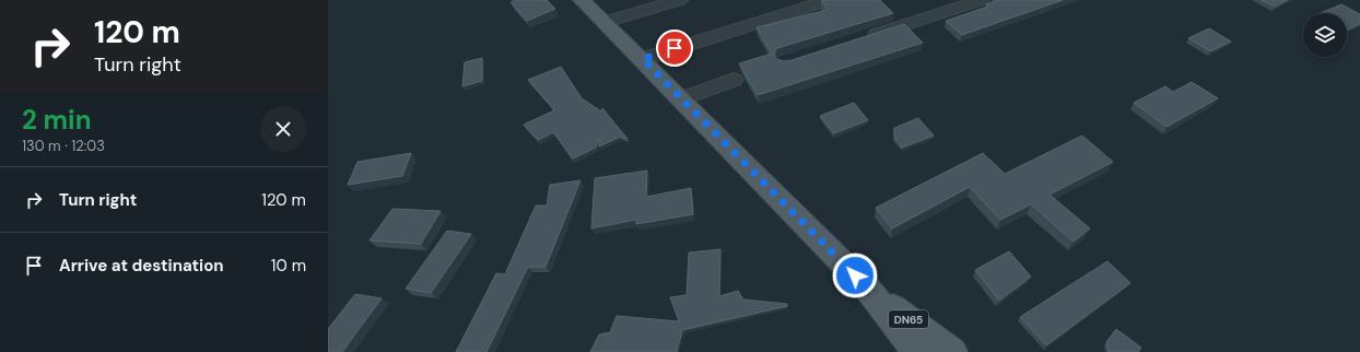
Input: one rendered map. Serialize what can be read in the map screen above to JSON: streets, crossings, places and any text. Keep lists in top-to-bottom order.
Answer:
{
  "streets": {
    "main road": ["DN65"]
  },
  "page": {
    "turn": ["120 m", "Turn right"],
    "heading": ["2 min", "130 m · 12:03"],
    "list": [
      {
        "name": "Turn right",
        "value": "120 m"
      },
      {
        "name": "Arrive at destination",
        "value": "10 m"
      }
    ]
  }
}
